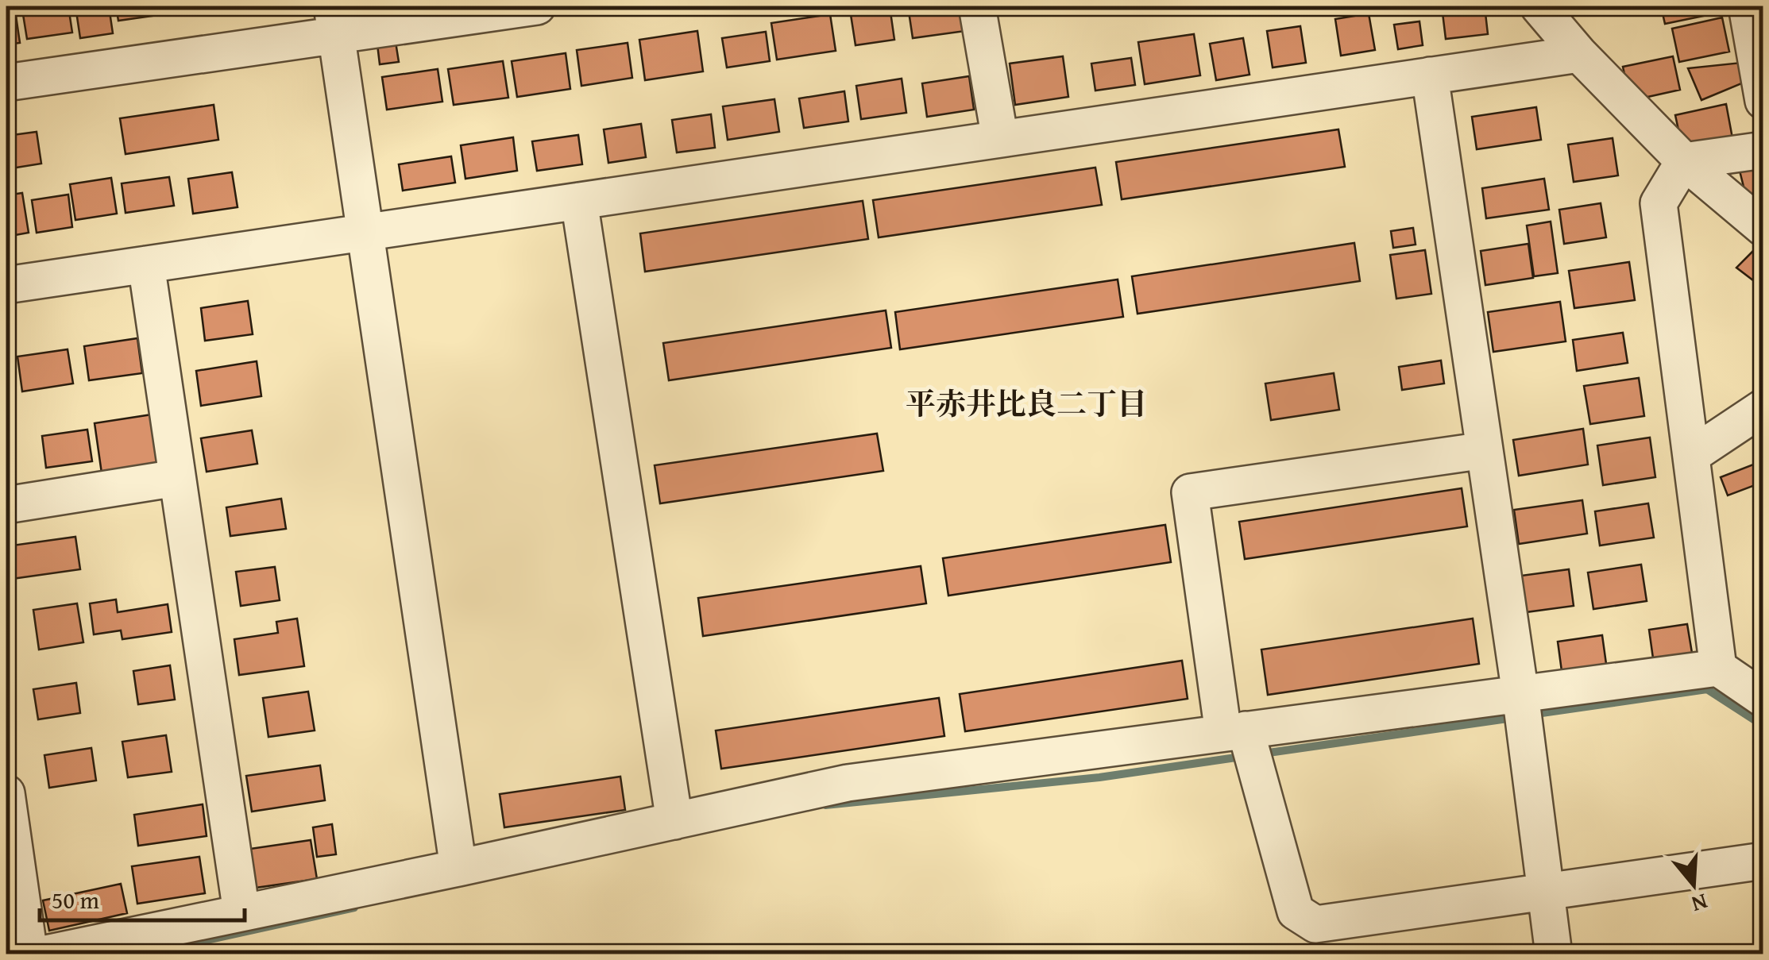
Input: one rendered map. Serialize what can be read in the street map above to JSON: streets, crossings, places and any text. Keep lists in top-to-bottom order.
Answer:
{
  "districts": ["平赤井比良二丁目"],
  "scale_bar": "50 m",
  "north": "bottom"
}
